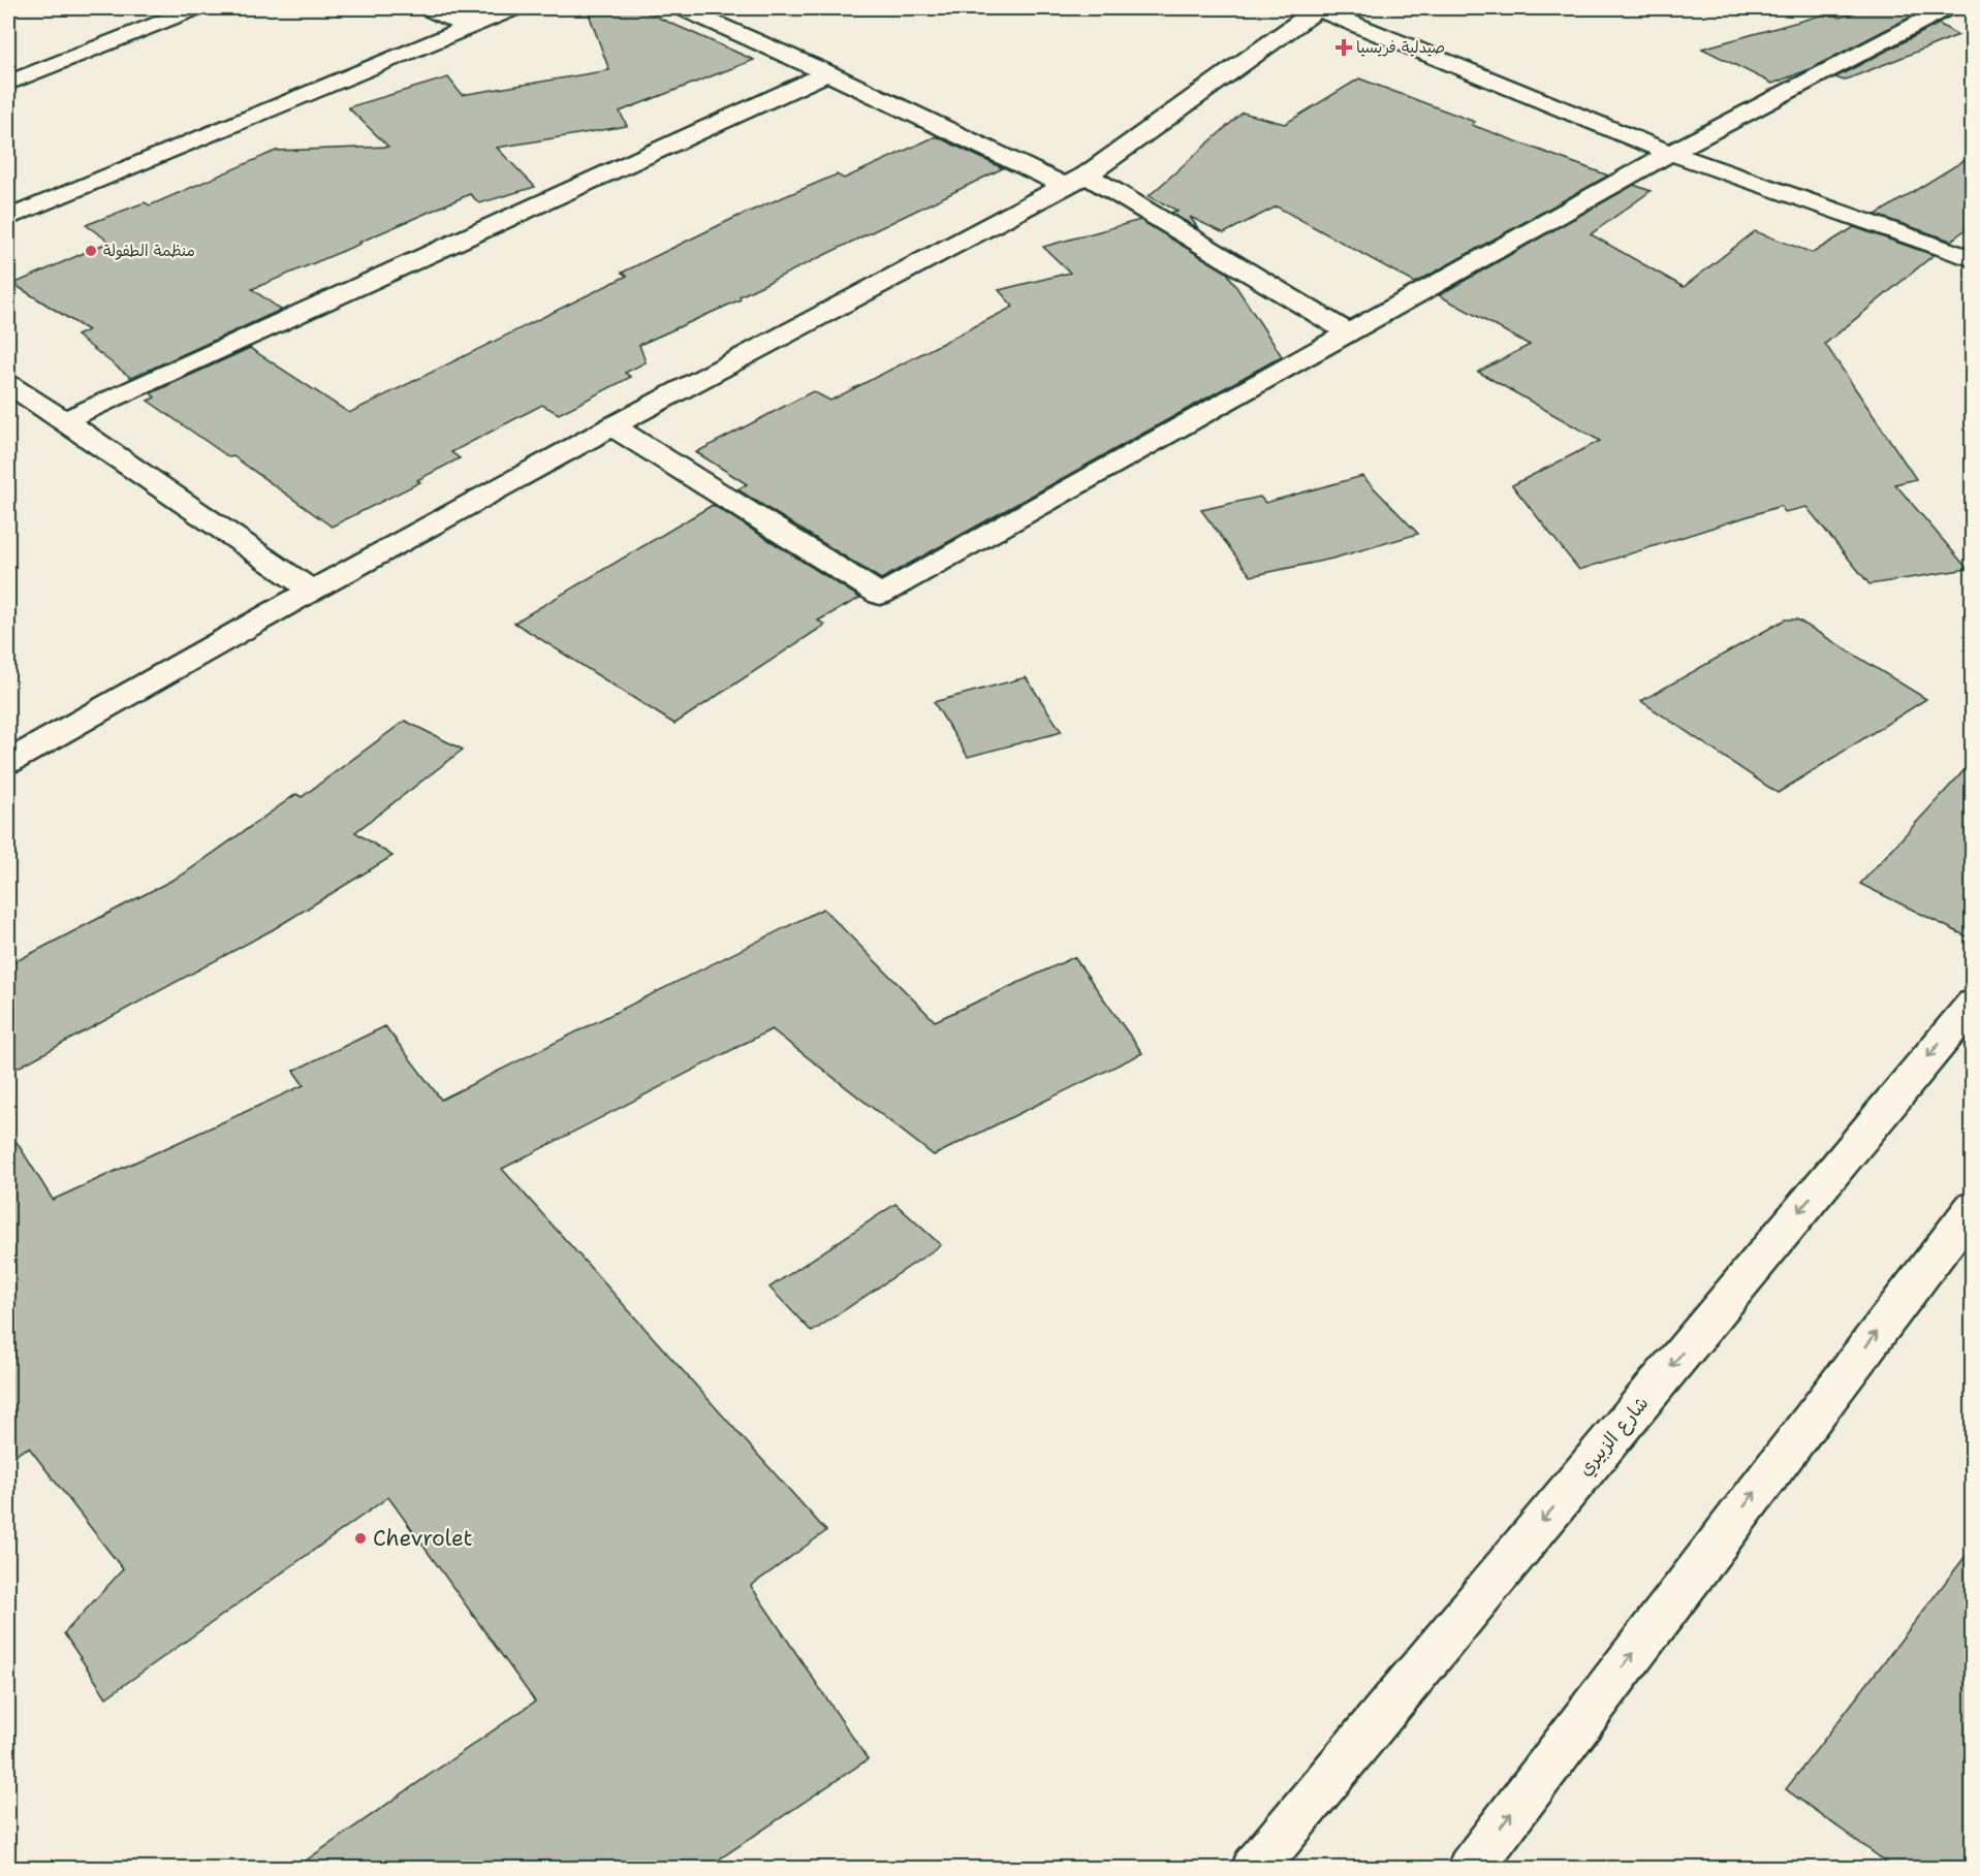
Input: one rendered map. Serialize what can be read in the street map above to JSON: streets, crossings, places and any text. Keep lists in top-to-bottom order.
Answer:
{
  "streets": {
    "street": ["شارع الزبيري"]
  },
  "places": {
    "health": ["صيدلية فريسيا"],
    "other": ["منظمة الطفولة", "Chevrolet"]
  }
}
